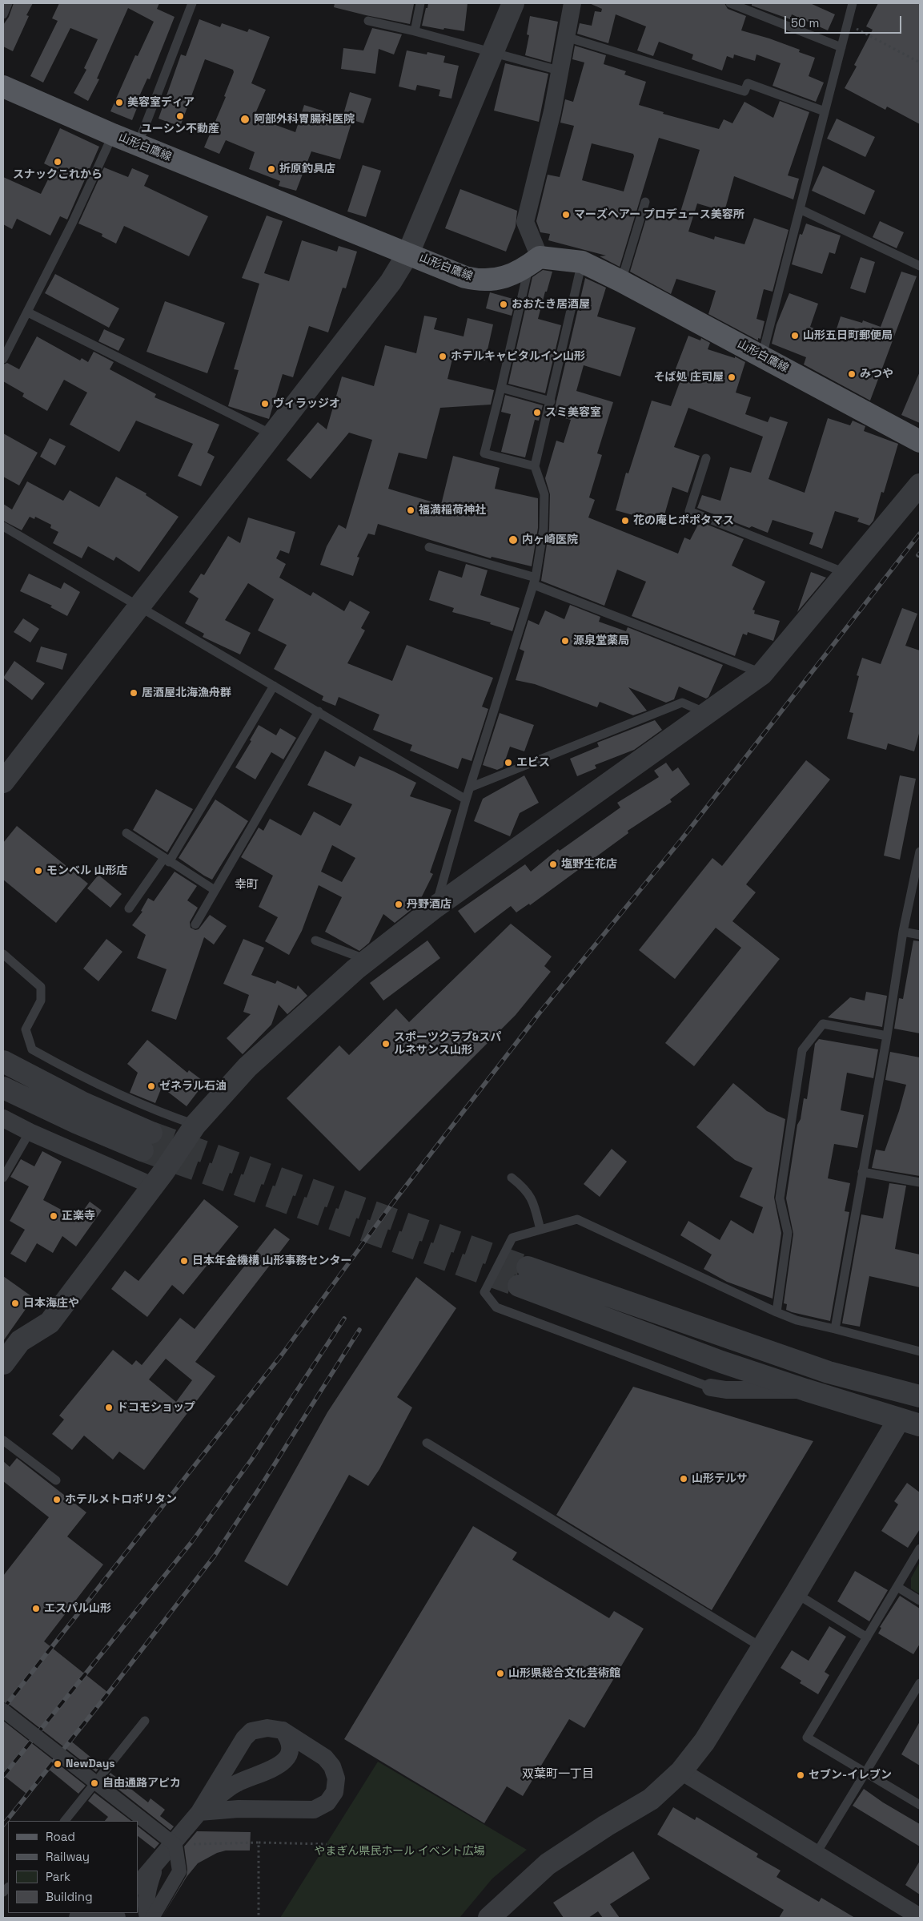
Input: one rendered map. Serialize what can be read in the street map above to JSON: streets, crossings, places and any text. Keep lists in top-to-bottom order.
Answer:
{
  "streets": {
    "main road": ["山形白鷹線"]
  },
  "districts": ["幸町", "双葉町一丁目"],
  "parks": ["やまぎん県民ホール イベント広場"],
  "places": [
    "美容室ディア",
    "ユーシン不動産",
    "阿部外科胃腸科医院",
    "スナックこれから",
    "折原釣具店",
    "マーズヘアー プロデュース美容所",
    "おおたき居酒屋",
    "山形五日町郵便局",
    "ホテルキャピタルイン山形",
    "みつや",
    "そば処 庄司屋",
    "ヴィラッジオ",
    "スミ美容室",
    "福満稲荷神社",
    "花の庵ヒポポタマス",
    "内ヶ崎医院",
    "源泉堂薬局",
    "居酒屋北海漁舟群",
    "エビス",
    "塩野生花店",
    "モンベル 山形店",
    "丹野酒店",
    "スポーツクラブ&スパ ルネサンス山形",
    "ゼネラル石油",
    "正楽寺",
    "日本年金機構 山形事務センター",
    "日本海庄や",
    "ドコモショップ",
    "山形テルサ",
    "ホテルメトロポリタン",
    "エスパル山形",
    "山形県総合文化芸術館",
    "NewDays",
    "セブン-イレブン",
    "自由通路アピカ"
  ],
  "legend": [
    "Road",
    "Railway",
    "Park",
    "Building"
  ],
  "scale_bar": "50 m"
}
